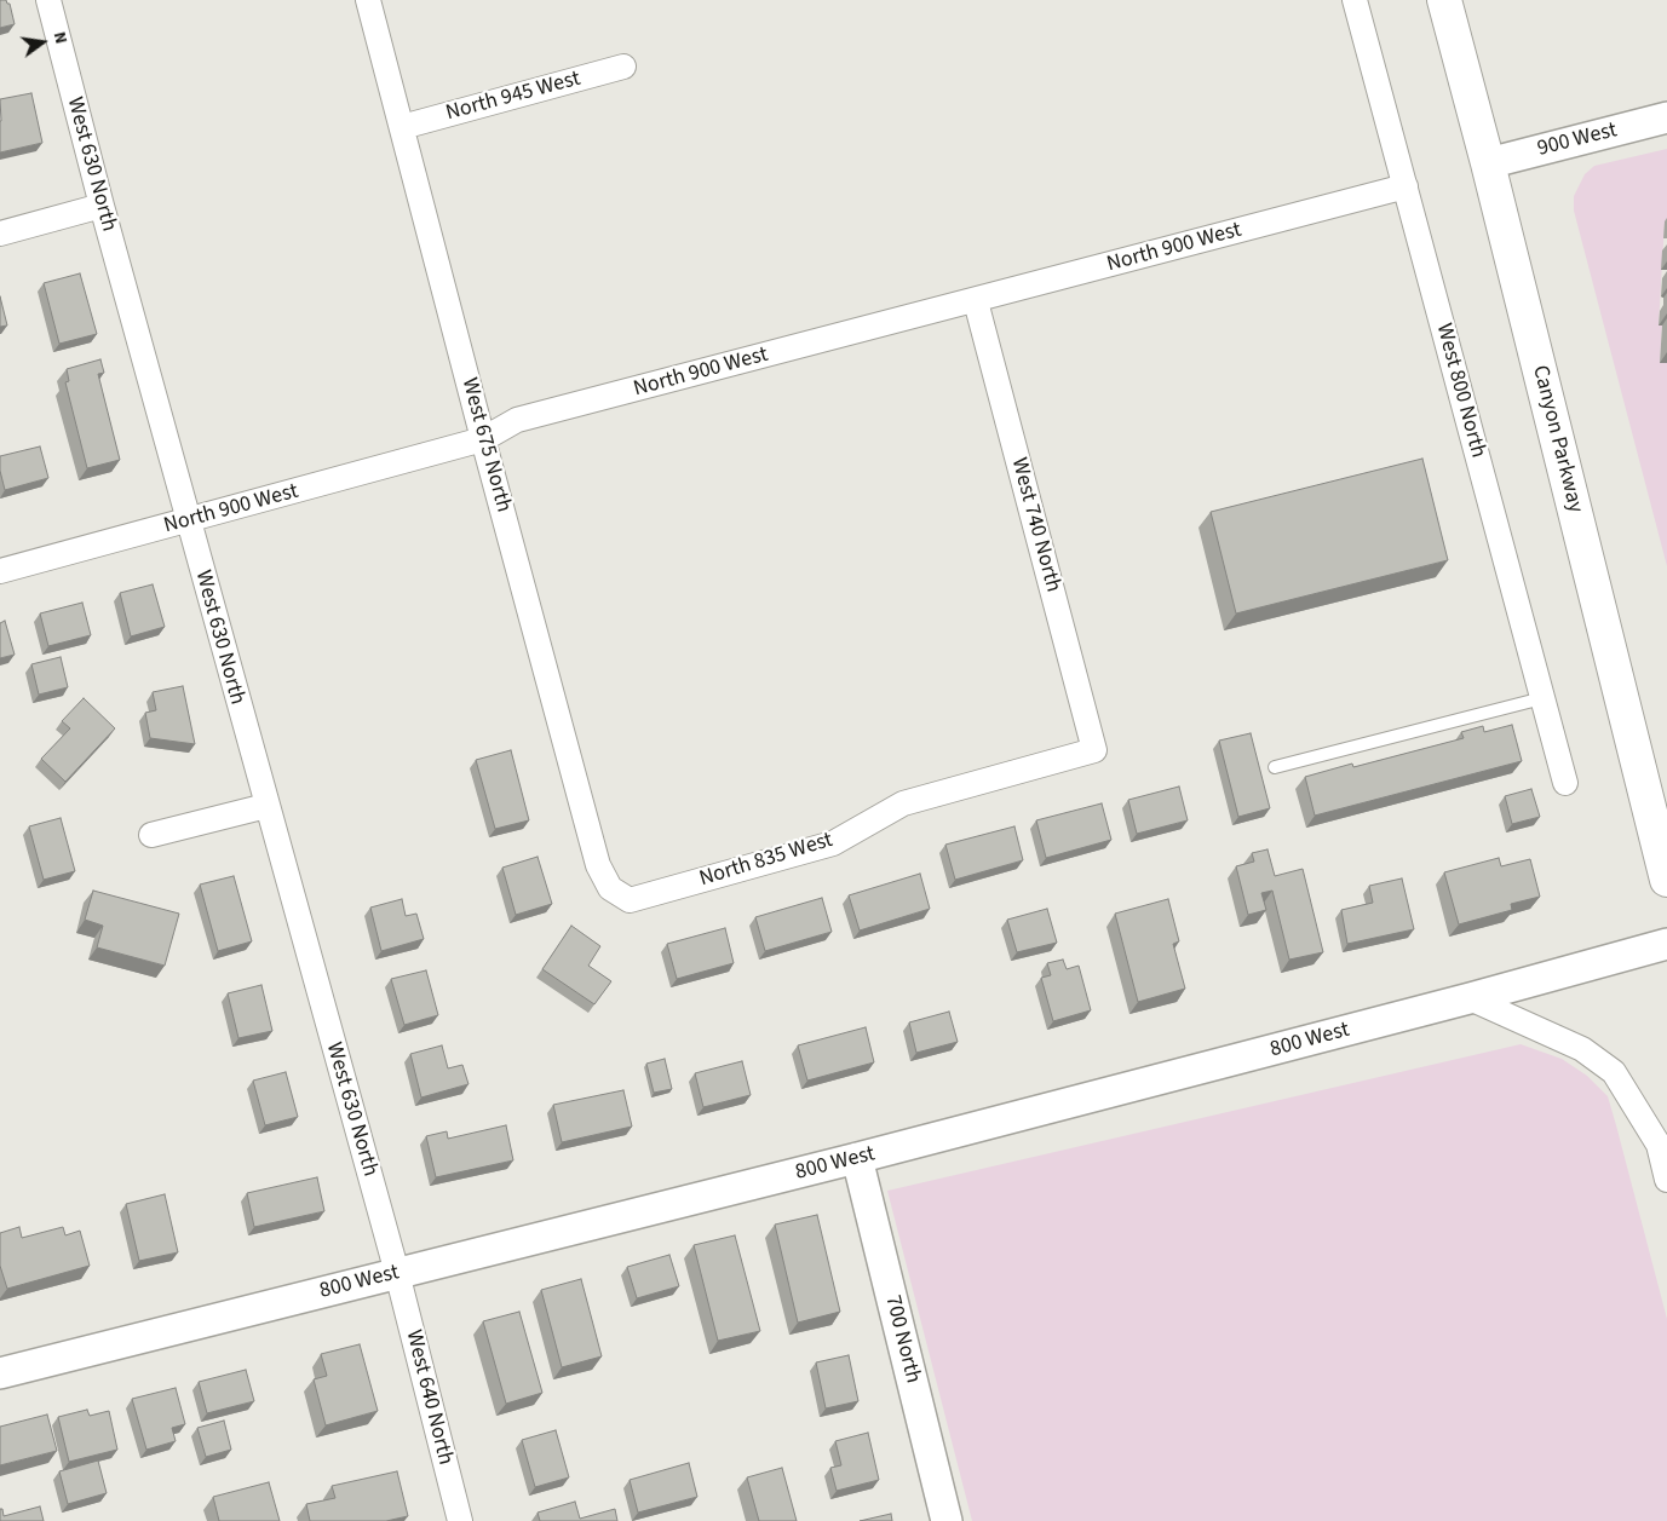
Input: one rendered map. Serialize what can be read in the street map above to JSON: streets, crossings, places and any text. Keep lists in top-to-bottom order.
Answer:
{
  "streets": {
    "highway": ["Canyon Parkway"],
    "street": [
      "North 945 West",
      "900 West",
      "West 630 North",
      "North 900 West",
      "West 800 North",
      "West 675 North",
      "West 740 North",
      "North 835 West",
      "800 West",
      "700 North",
      "West 640 North"
    ]
  },
  "crossings": [
    ["North 945 West", "West 675 North"],
    ["900 West", "Canyon Parkway"],
    ["West 630 North", "North 900 West"],
    ["West 630 North", "800 West"],
    ["West 630 North", "West 640 North"],
    ["North 900 West", "West 800 North"],
    ["North 900 West", "West 675 North"],
    ["North 900 West", "West 740 North"],
    ["West 675 North", "North 835 West"],
    ["West 740 North", "North 835 West"],
    ["800 West", "700 North"],
    ["800 West", "West 640 North"]
  ],
  "north": "right"
}
